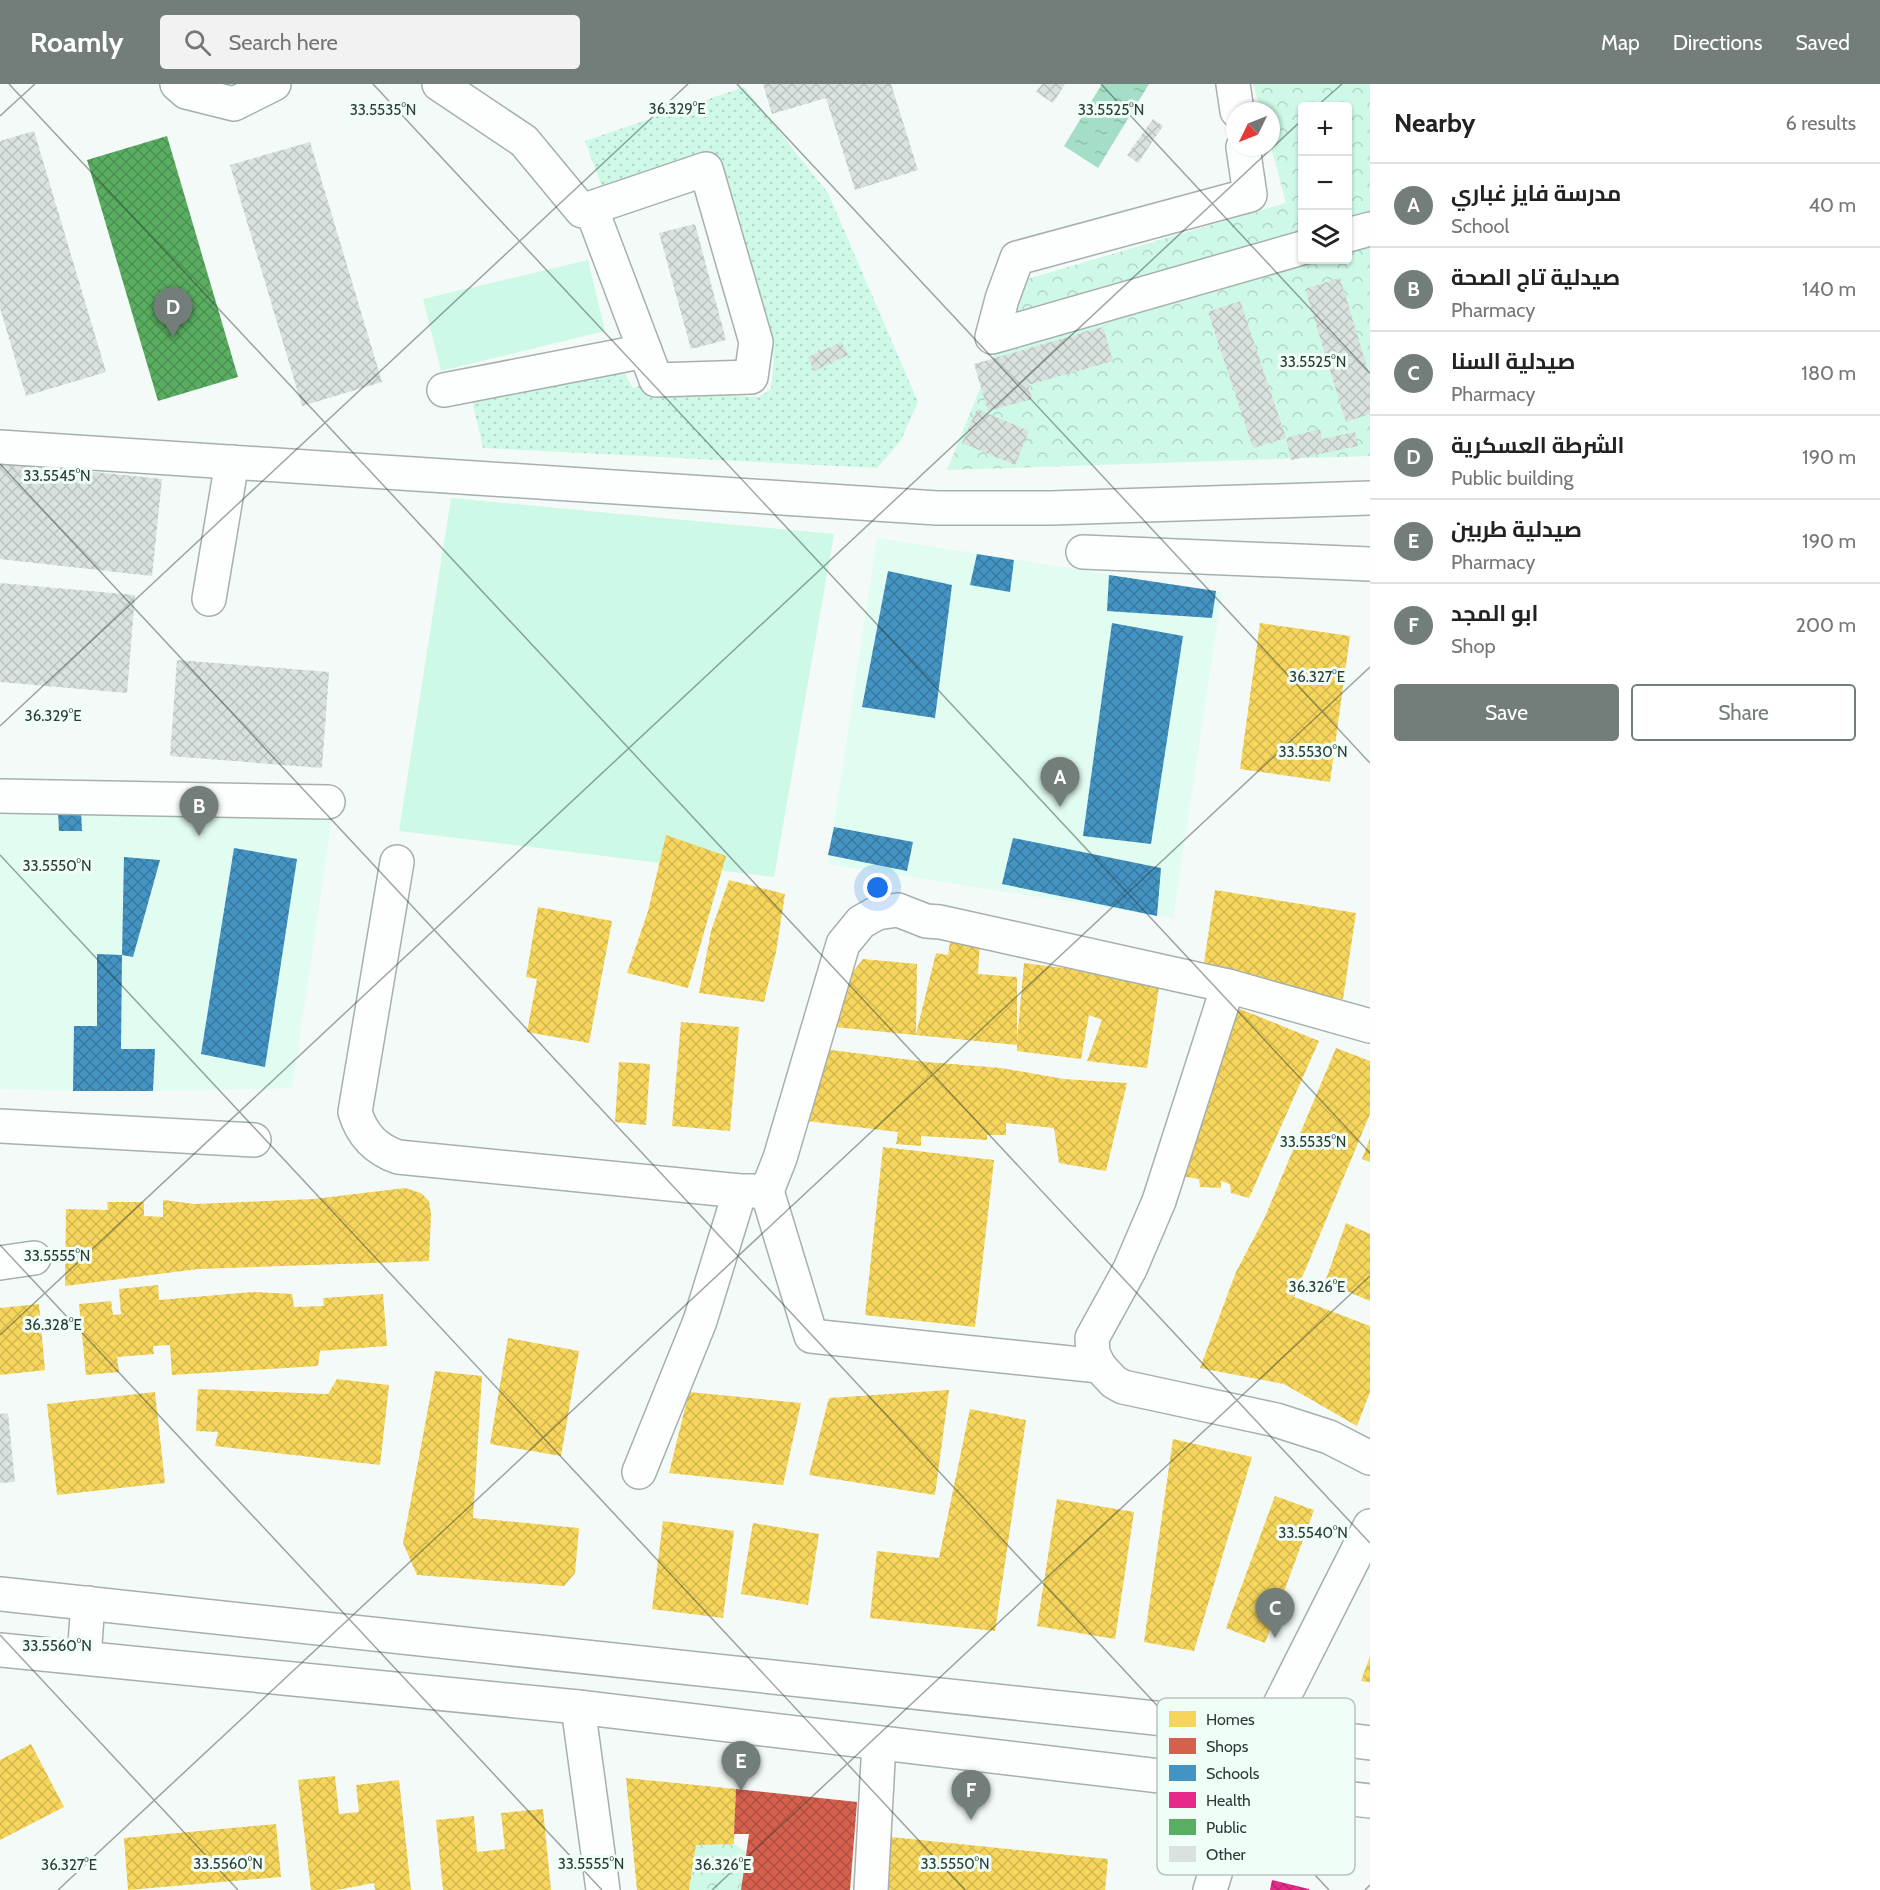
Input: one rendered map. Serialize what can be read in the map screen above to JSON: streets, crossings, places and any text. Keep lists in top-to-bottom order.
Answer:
{
  "legend": [
    "Homes",
    "Shops",
    "Schools",
    "Health",
    "Public",
    "Other"
  ],
  "north": "bottom left",
  "page": {
    "header": "Roamly",
    "search": "Search here",
    "nav": ["Map", "Directions", "Saved"],
    "heading": ["Nearby", "6 results"],
    "map_buttons": ["+", "−"],
    "list": [
      {
        "mark": "A",
        "name": "مدرسة فايز غباري",
        "note": "School",
        "value": "40 m"
      },
      {
        "mark": "B",
        "name": "صيدلية تاج الصحة",
        "note": "Pharmacy",
        "value": "140 m"
      },
      {
        "mark": "C",
        "name": "صيدلية السنا",
        "note": "Pharmacy",
        "value": "180 m"
      },
      {
        "mark": "D",
        "name": "الشرطة العسكرية",
        "note": "Public building",
        "value": "190 m"
      },
      {
        "mark": "E",
        "name": "صيدلية طربين",
        "note": "Pharmacy",
        "value": "190 m"
      },
      {
        "mark": "F",
        "name": "ابو المجد",
        "note": "Shop",
        "value": "200 m"
      }
    ],
    "pins": [
      "D",
      "A",
      "B",
      "C",
      "E",
      "F"
    ],
    "buttons": ["Save", "Share"]
  },
  "coordinates": [
    "36.329°E",
    "33.5535°N",
    "33.5525°N",
    "33.5545°N",
    "36.327°E",
    "33.5530°N",
    "33.5550°N",
    "33.5555°N",
    "36.326°E",
    "36.328°E",
    "33.5540°N",
    "33.5560°N"
  ]
}
